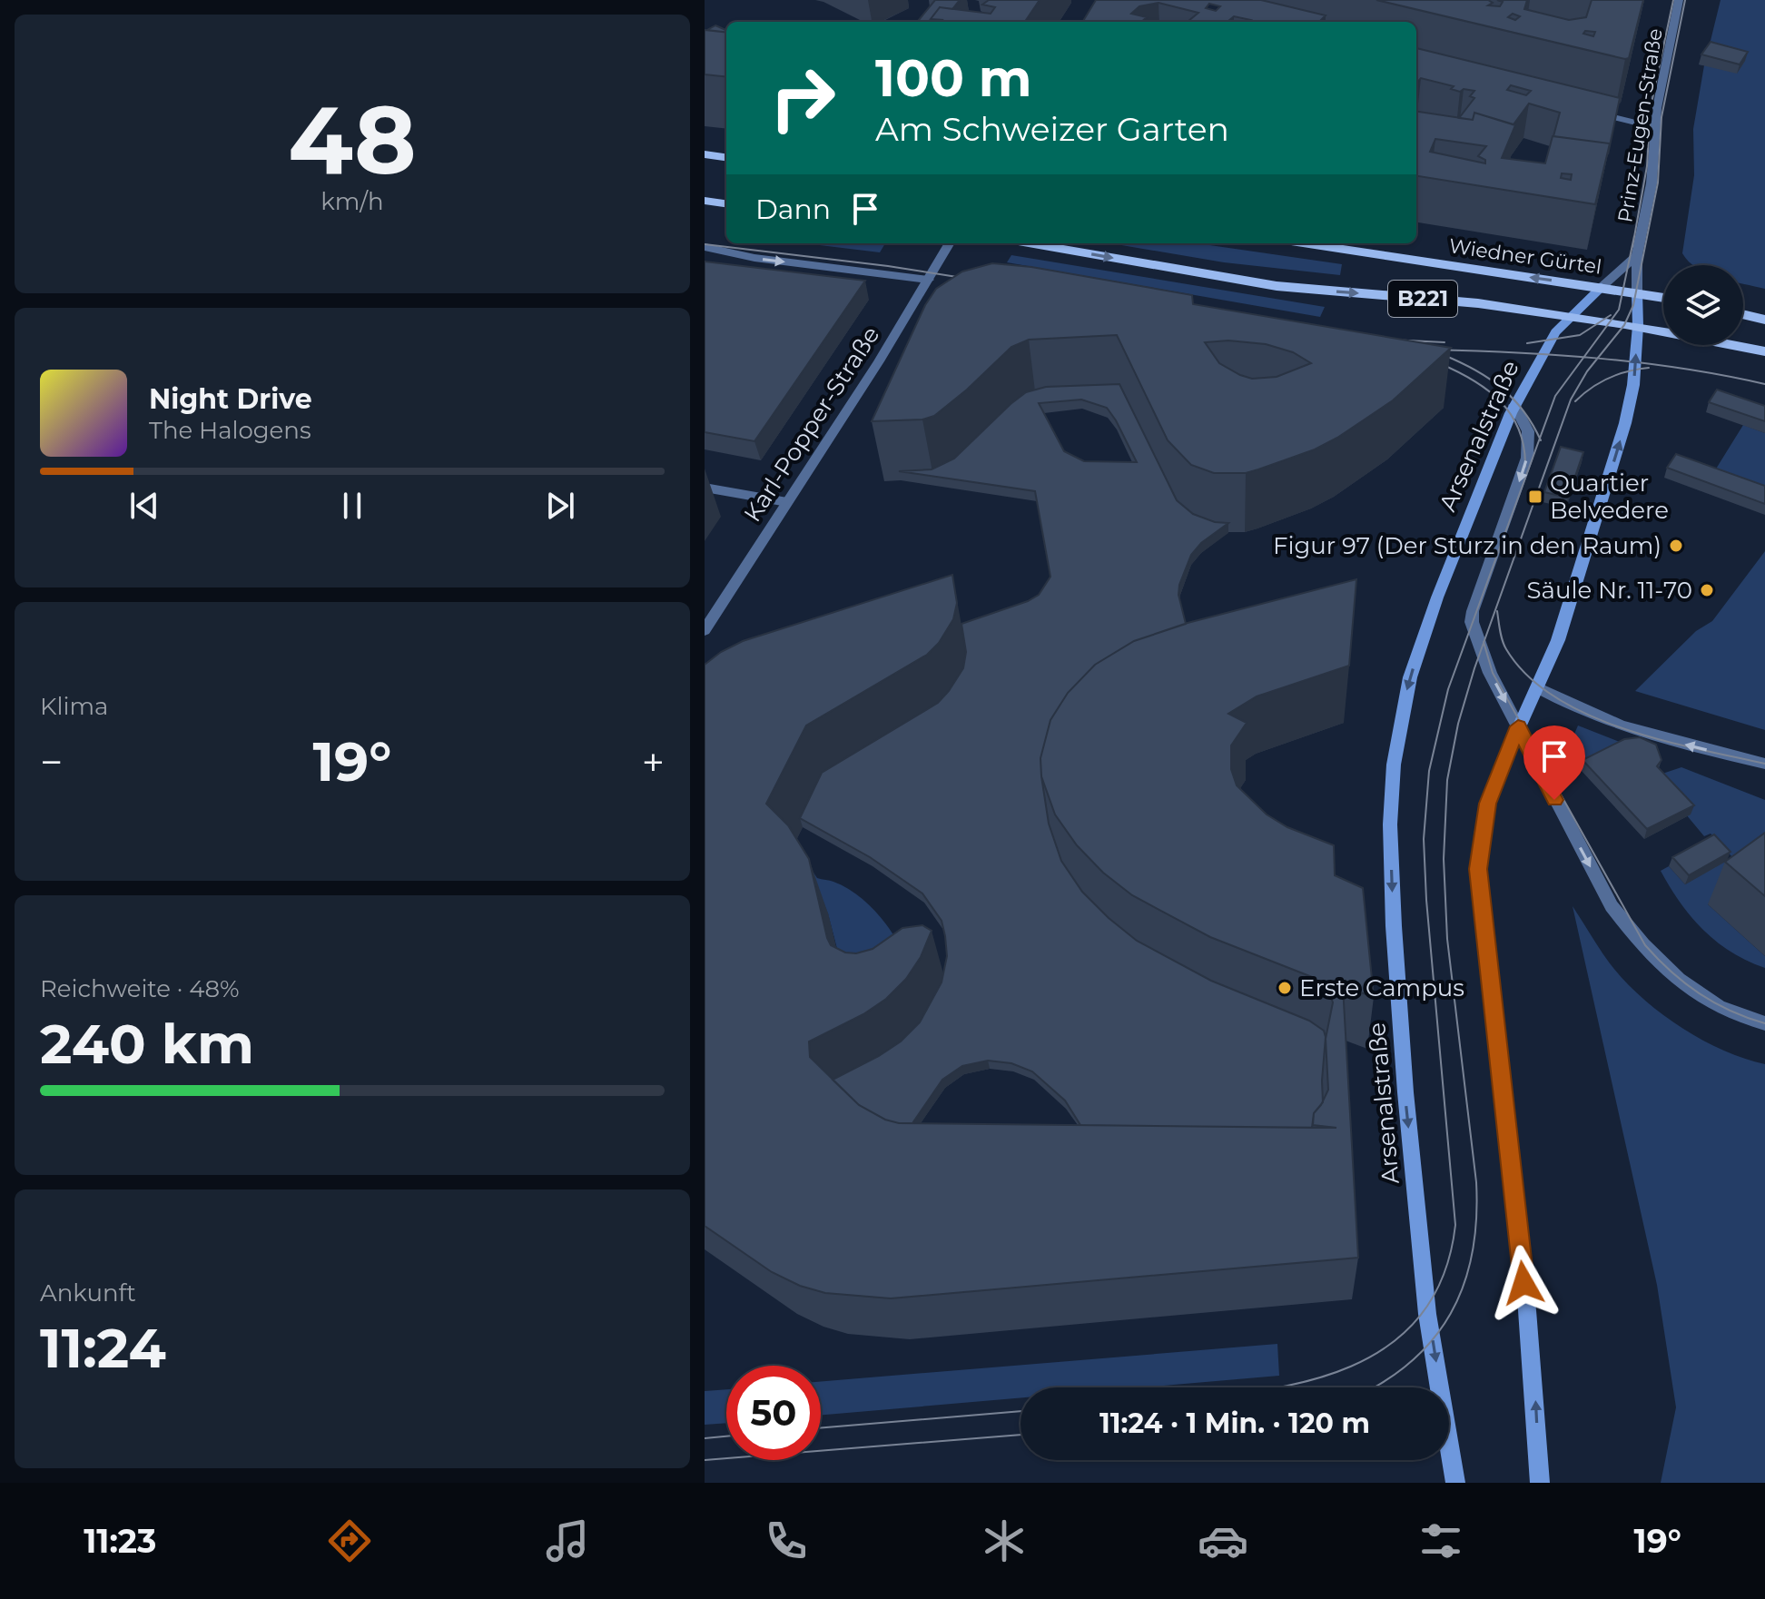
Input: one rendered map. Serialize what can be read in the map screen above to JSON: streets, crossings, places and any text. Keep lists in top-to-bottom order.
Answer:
{
  "streets": {
    "main road": ["Wiedner Gürtel", "B221", "Arsenalstraße"],
    "street": ["Prinz-Eugen-Straße", "Karl-Popper-Straße"]
  },
  "crossings": [
    ["Prinz-Eugen-Straße", "Arsenalstraße"],
    ["Wiedner Gürtel", "B221"],
    ["Wiedner Gürtel", "Arsenalstraße"],
    ["B221", "Arsenalstraße"]
  ],
  "places": {
    "transit": ["Quartier Belvedere"],
    "other": ["Figur 97 (Der Sturz in den Raum)", "Säule Nr. 11-70", "Erste Campus"]
  },
  "page": {
    "tile": [
      ["48", "km/h"],
      "Klima",
      ["Reichweite · 48%", "240 km"],
      ["Ankunft", "11:24"]
    ],
    "turn": ["100 m", "Am Schweizer Garten"],
    "then": "Dann",
    "song": ["Night Drive", "The Halogens"],
    "heat": ["−", "19°", "+"],
    "limit": "50",
    "trip": "11:24 · 1 Min. · 120 m",
    "tabs": ["11:23", "19°"]
  }
}
